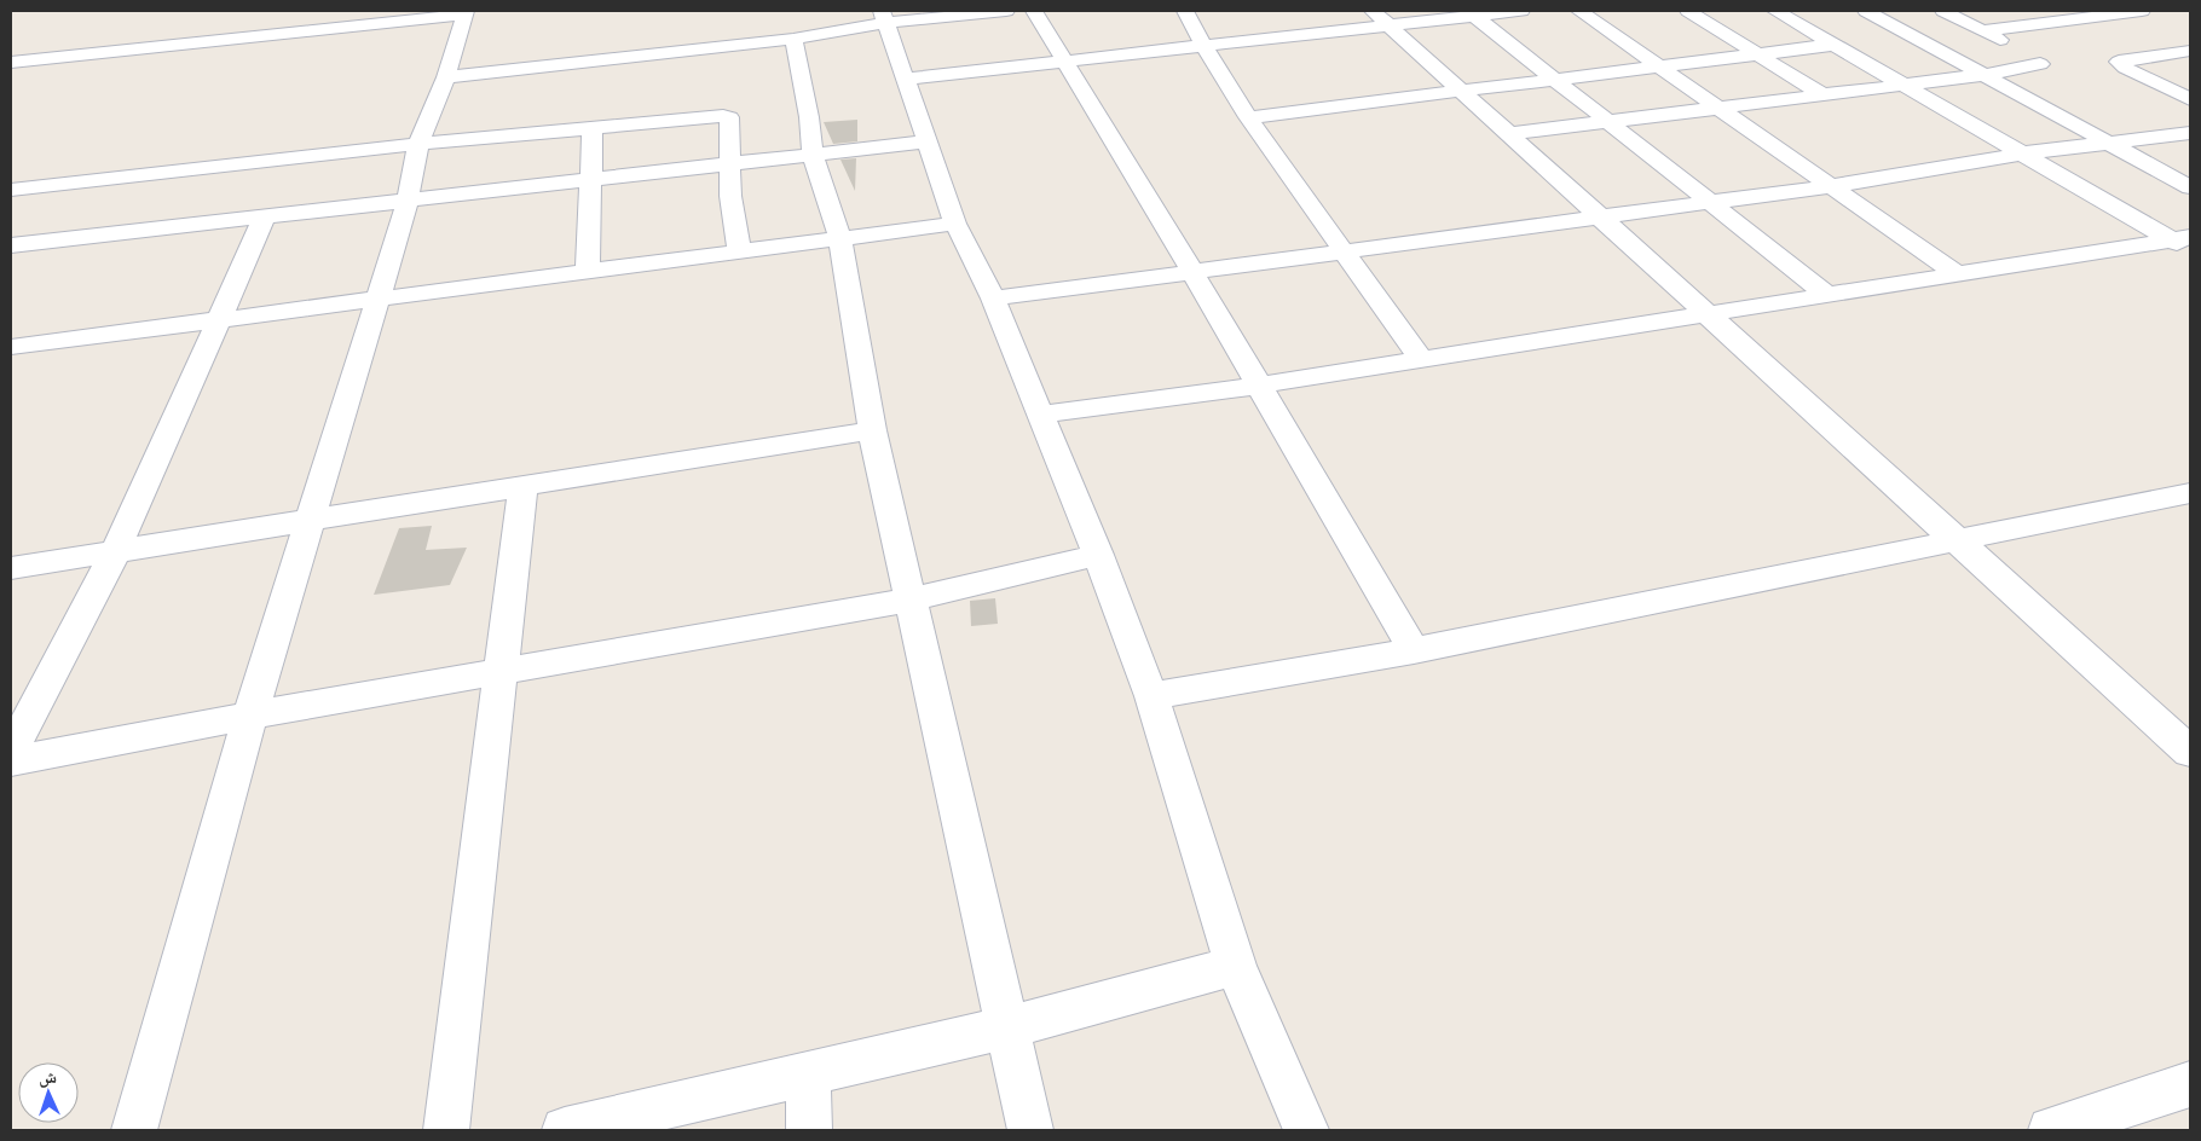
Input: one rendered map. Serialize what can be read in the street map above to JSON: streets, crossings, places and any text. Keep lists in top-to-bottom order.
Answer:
{
  "north": "top"
}
